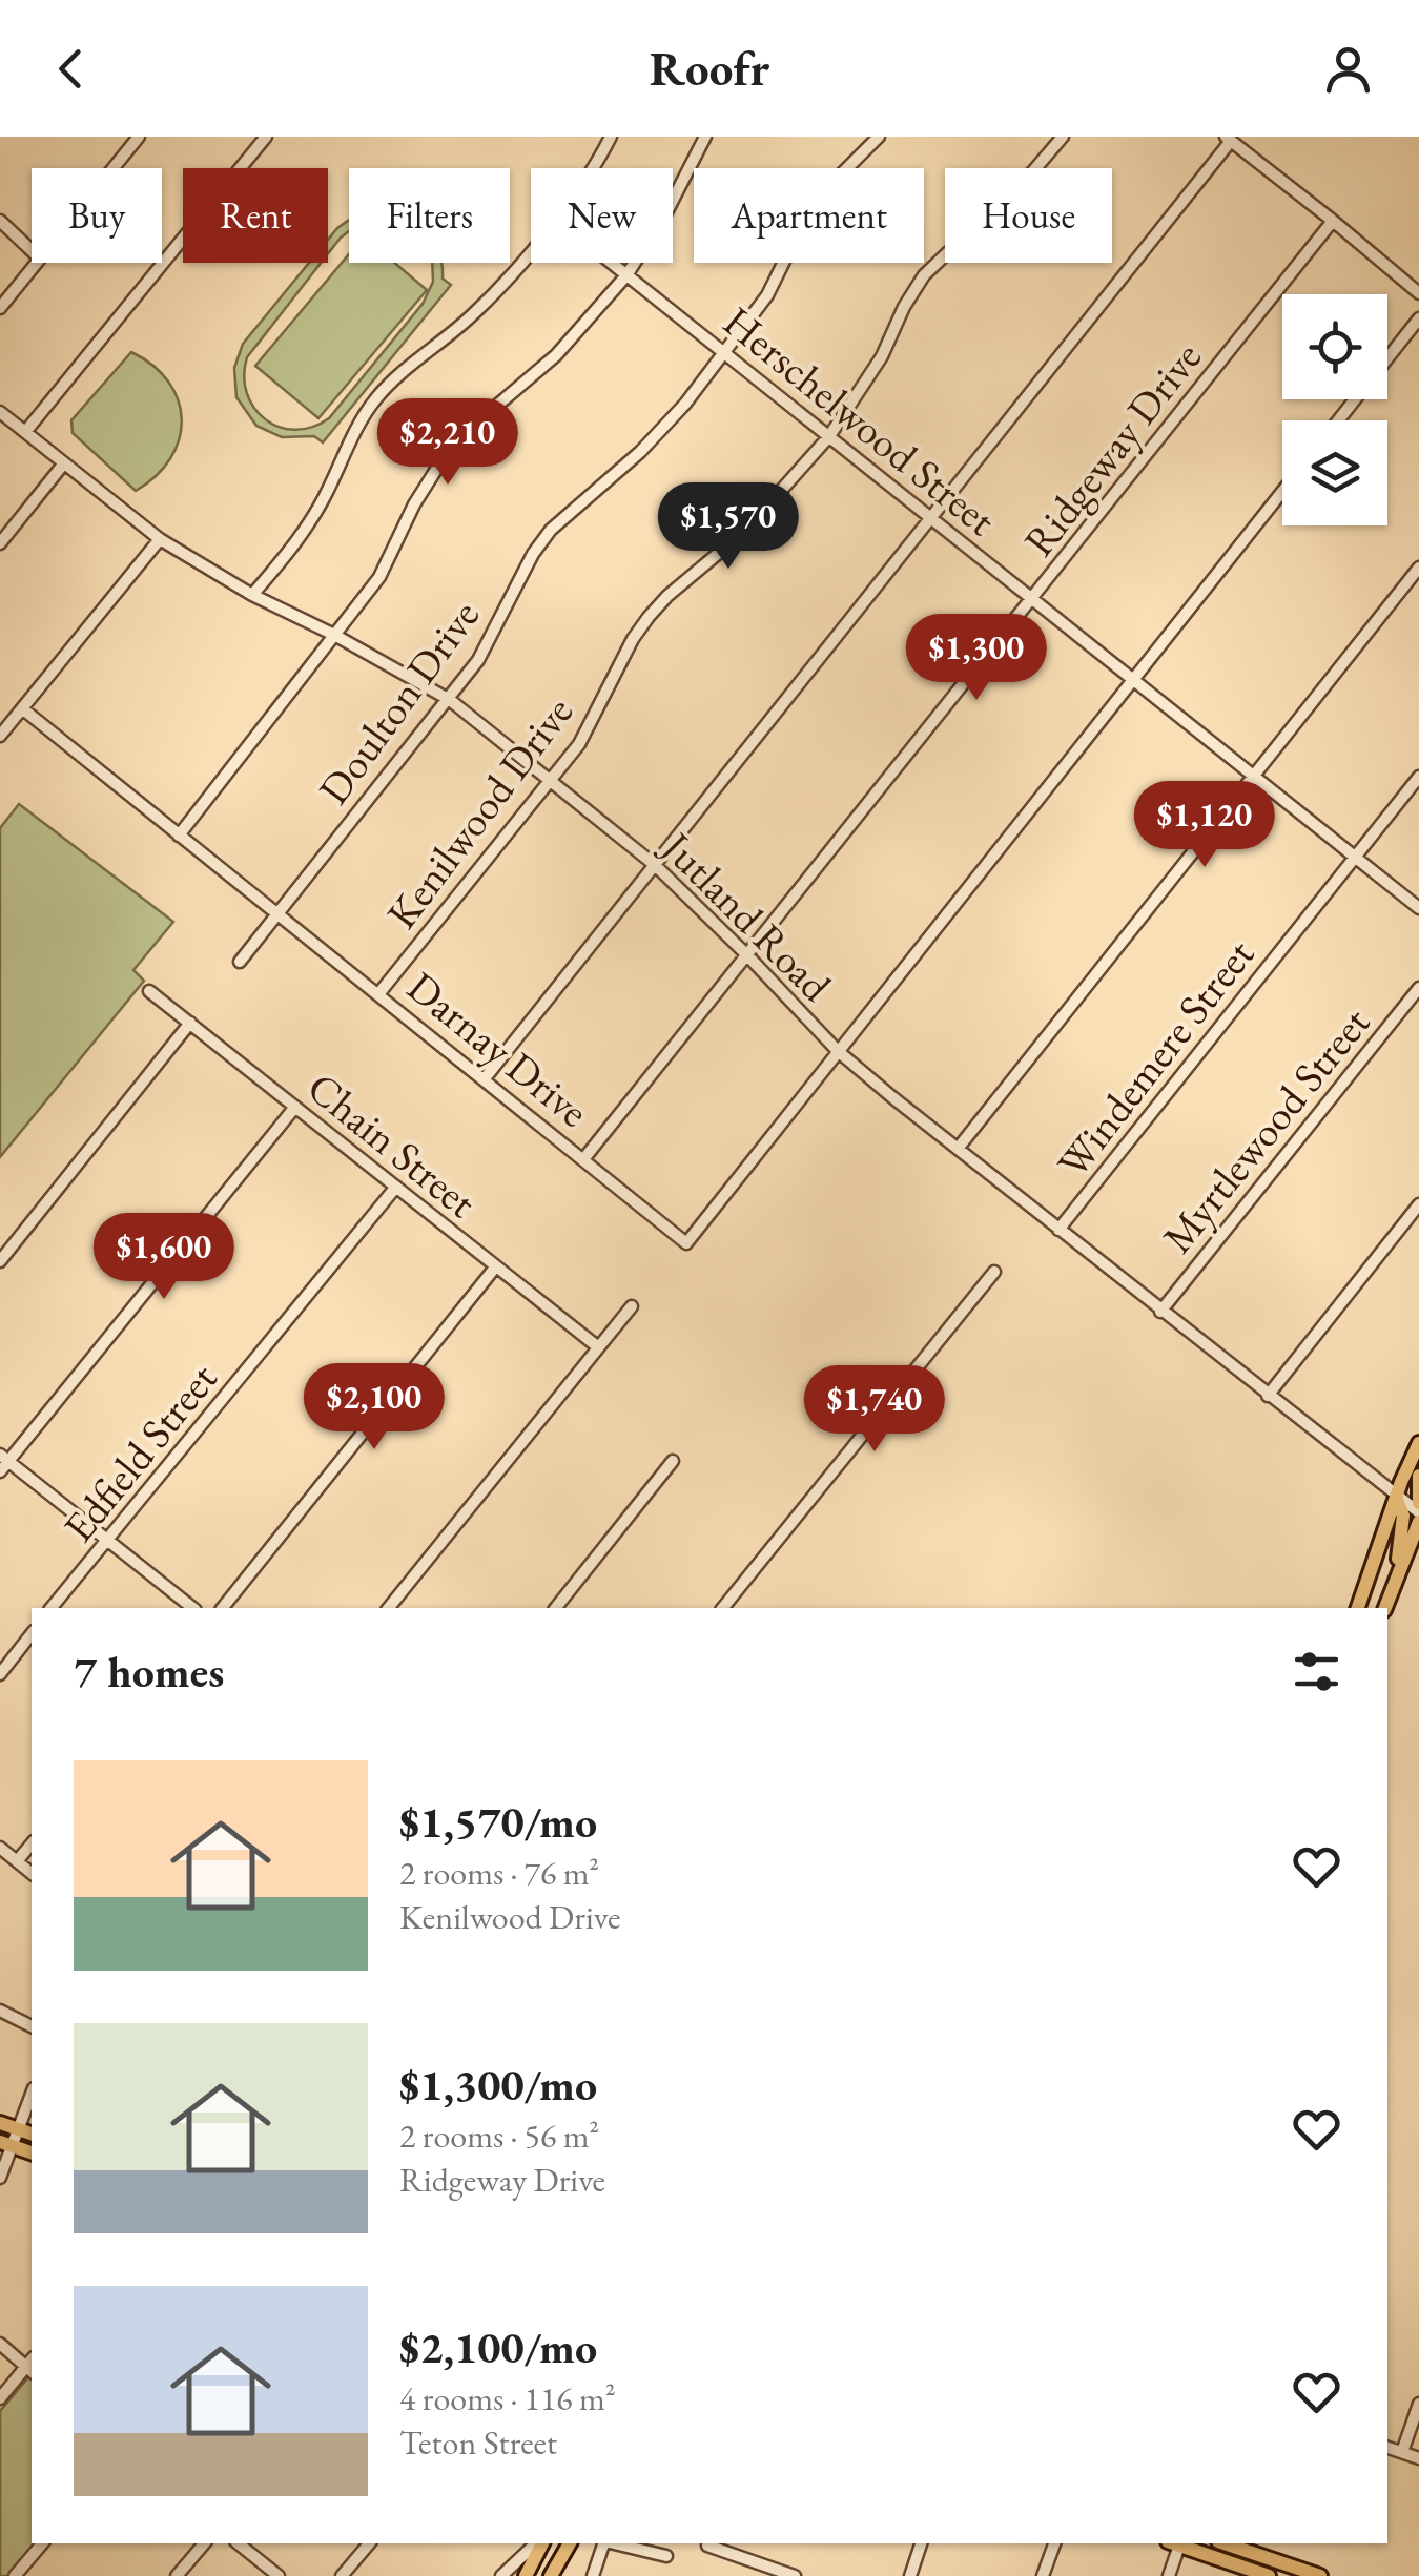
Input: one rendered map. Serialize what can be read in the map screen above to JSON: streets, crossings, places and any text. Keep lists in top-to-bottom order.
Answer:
{
  "streets": {
    "street": [
      "Herschelwood Street",
      "Ridgeway Drive",
      "Doulton Drive",
      "Kenilwood Drive",
      "Jutland Road",
      "Darnay Drive",
      "Windemere Street",
      "Myrtlewood Street",
      "Chain Street",
      "Edfield Street"
    ]
  },
  "crossings": [
    ["Herschelwood Street", "Ridgeway Drive"],
    ["Herschelwood Street", "Doulton Drive"],
    ["Herschelwood Street", "Kenilwood Drive"],
    ["Herschelwood Street", "Windemere Street"],
    ["Ridgeway Drive", "Jutland Road"],
    ["Ridgeway Drive", "Darnay Drive"],
    ["Doulton Drive", "Jutland Road"],
    ["Doulton Drive", "Darnay Drive"],
    ["Kenilwood Drive", "Jutland Road"],
    ["Kenilwood Drive", "Darnay Drive"],
    ["Jutland Road", "Darnay Drive"],
    ["Jutland Road", "Windemere Street"],
    ["Jutland Road", "Myrtlewood Street"],
    ["Chain Street", "Edfield Street"]
  ],
  "page": {
    "header": "Roofr",
    "chip": [
      "Buy",
      "Rent",
      "Filters",
      "New",
      "Apartment",
      "House"
    ],
    "price": [
      "$2,210",
      "$1,570",
      "$1,300",
      "$1,120",
      "$1,600",
      "$2,100",
      "$1,740"
    ],
    "heading": "7 homes",
    "list": [
      {
        "name": "$1,570/mo",
        "note": "2 rooms · 76 m² · Kenilwood Drive"
      },
      {
        "name": "$1,300/mo",
        "note": "2 rooms · 56 m² · Ridgeway Drive"
      },
      {
        "name": "$2,100/mo",
        "note": "4 rooms · 116 m² · Teton Street"
      }
    ]
  }
}
